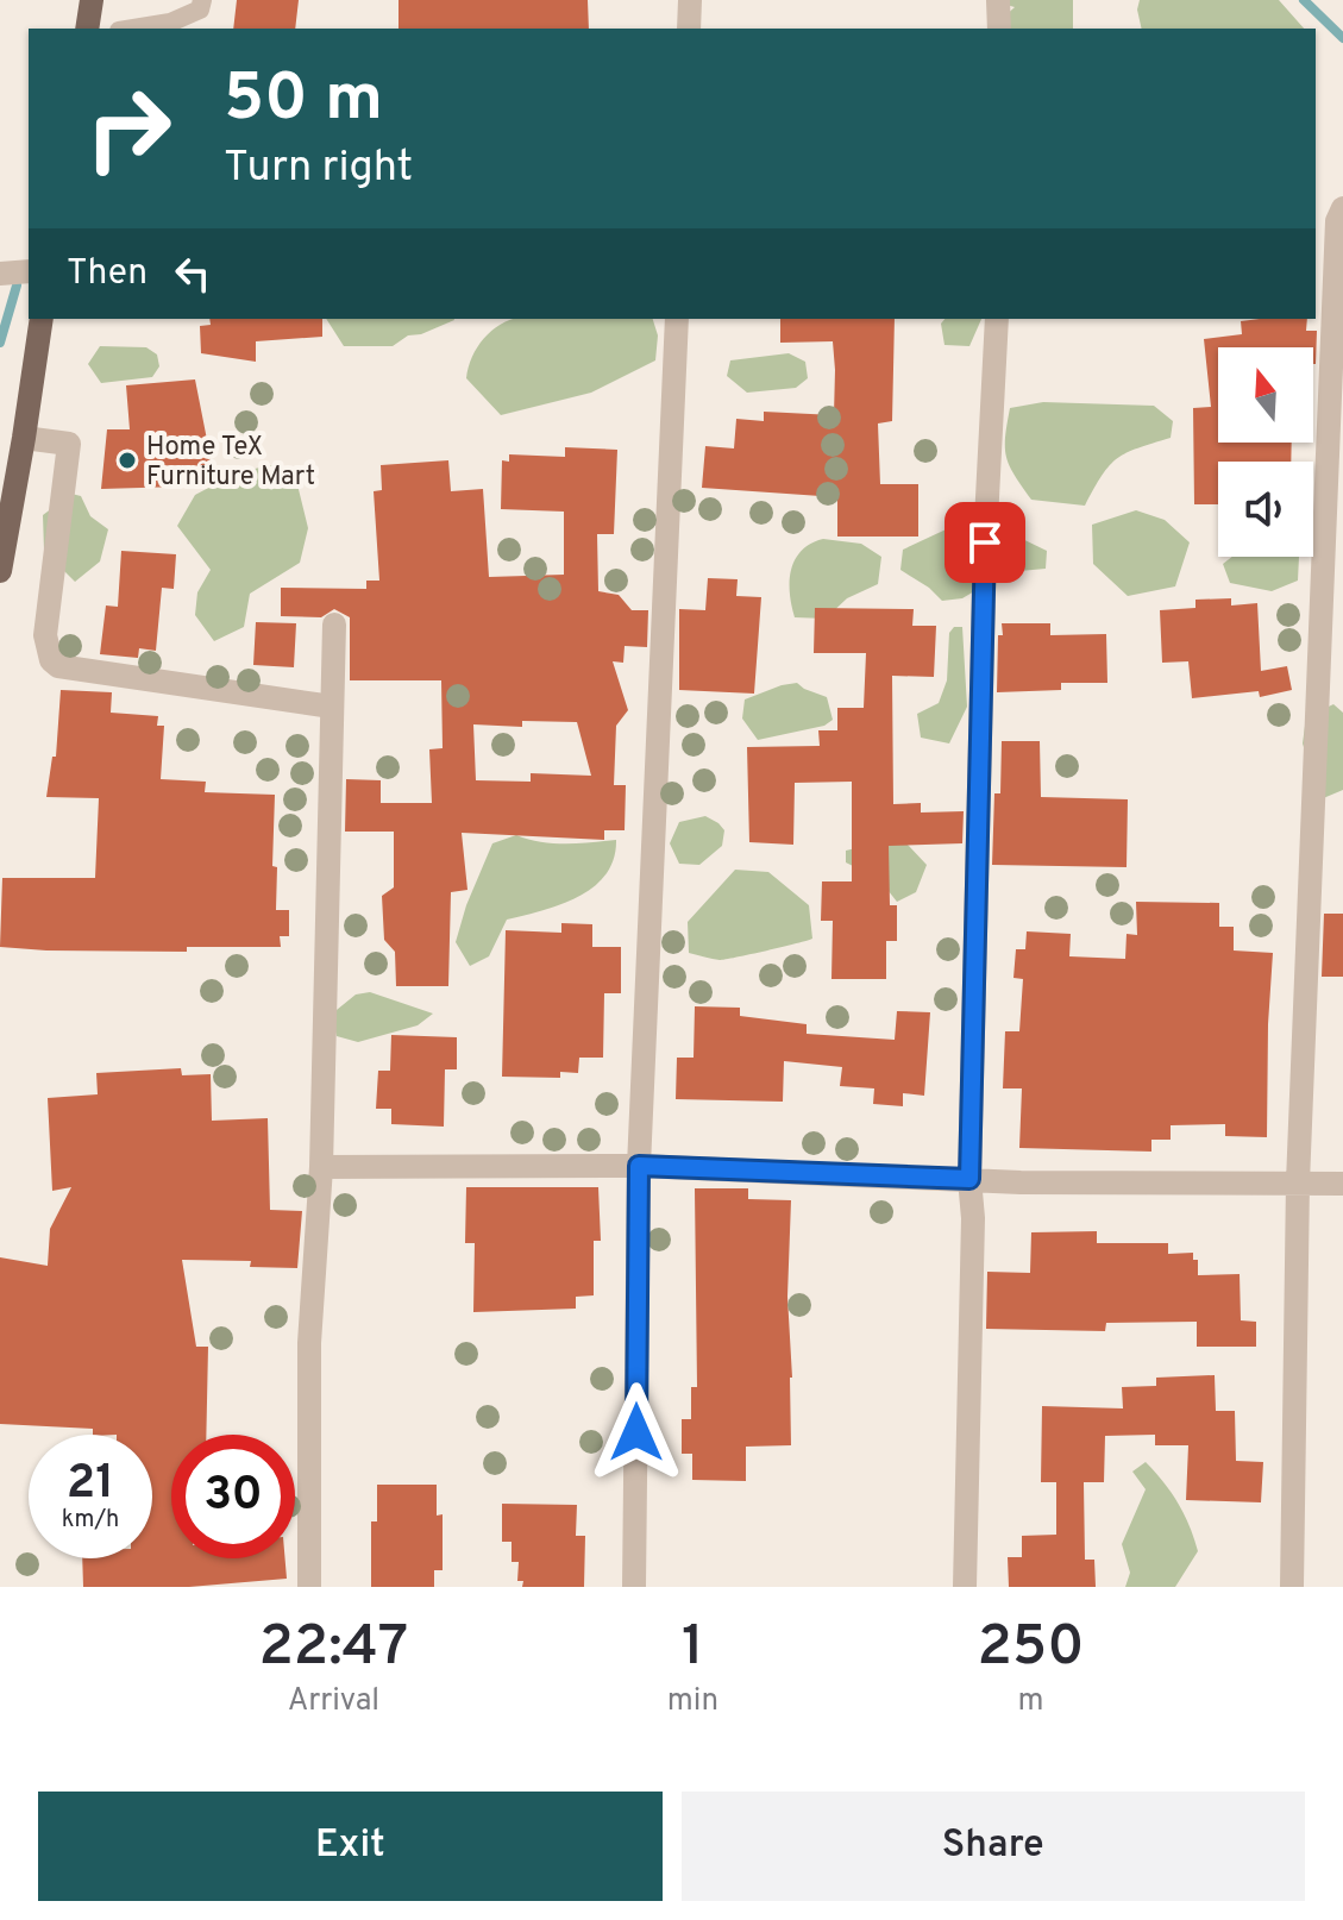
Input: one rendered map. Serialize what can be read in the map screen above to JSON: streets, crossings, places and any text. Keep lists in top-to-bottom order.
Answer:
{
  "places": ["Home TeX Furniture Mart"],
  "north": "top",
  "page": {
    "turn": ["50 m", "Turn right"],
    "then": "Then",
    "speed": "21 km/h",
    "limit": "30",
    "eta": [
      "22:47",
      "Arrival",
      "1",
      "min",
      "250",
      "m"
    ],
    "buttons": ["Exit", "Share"]
  }
}
